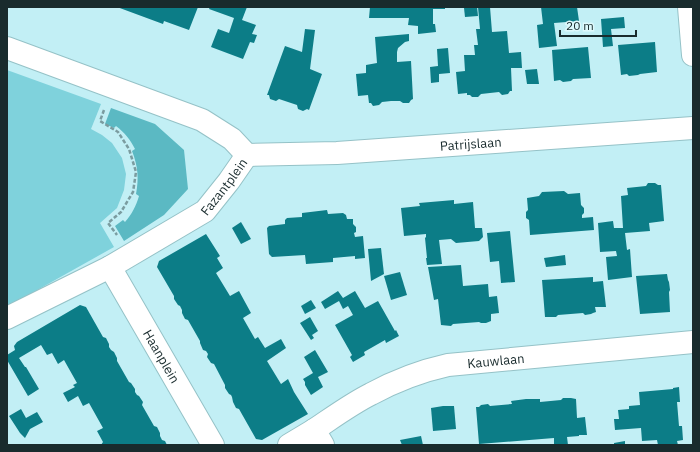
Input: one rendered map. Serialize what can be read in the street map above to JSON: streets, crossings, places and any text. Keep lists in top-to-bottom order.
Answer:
{
  "streets": {
    "street": [
      "Patrijslaan",
      "Fazantplein",
      "Haanplein",
      "Kauwlaan"
    ]
  },
  "crossings": [
    ["Patrijslaan", "Fazantplein"],
    ["Fazantplein", "Haanplein"]
  ],
  "scale_bar": "20 m"
}
